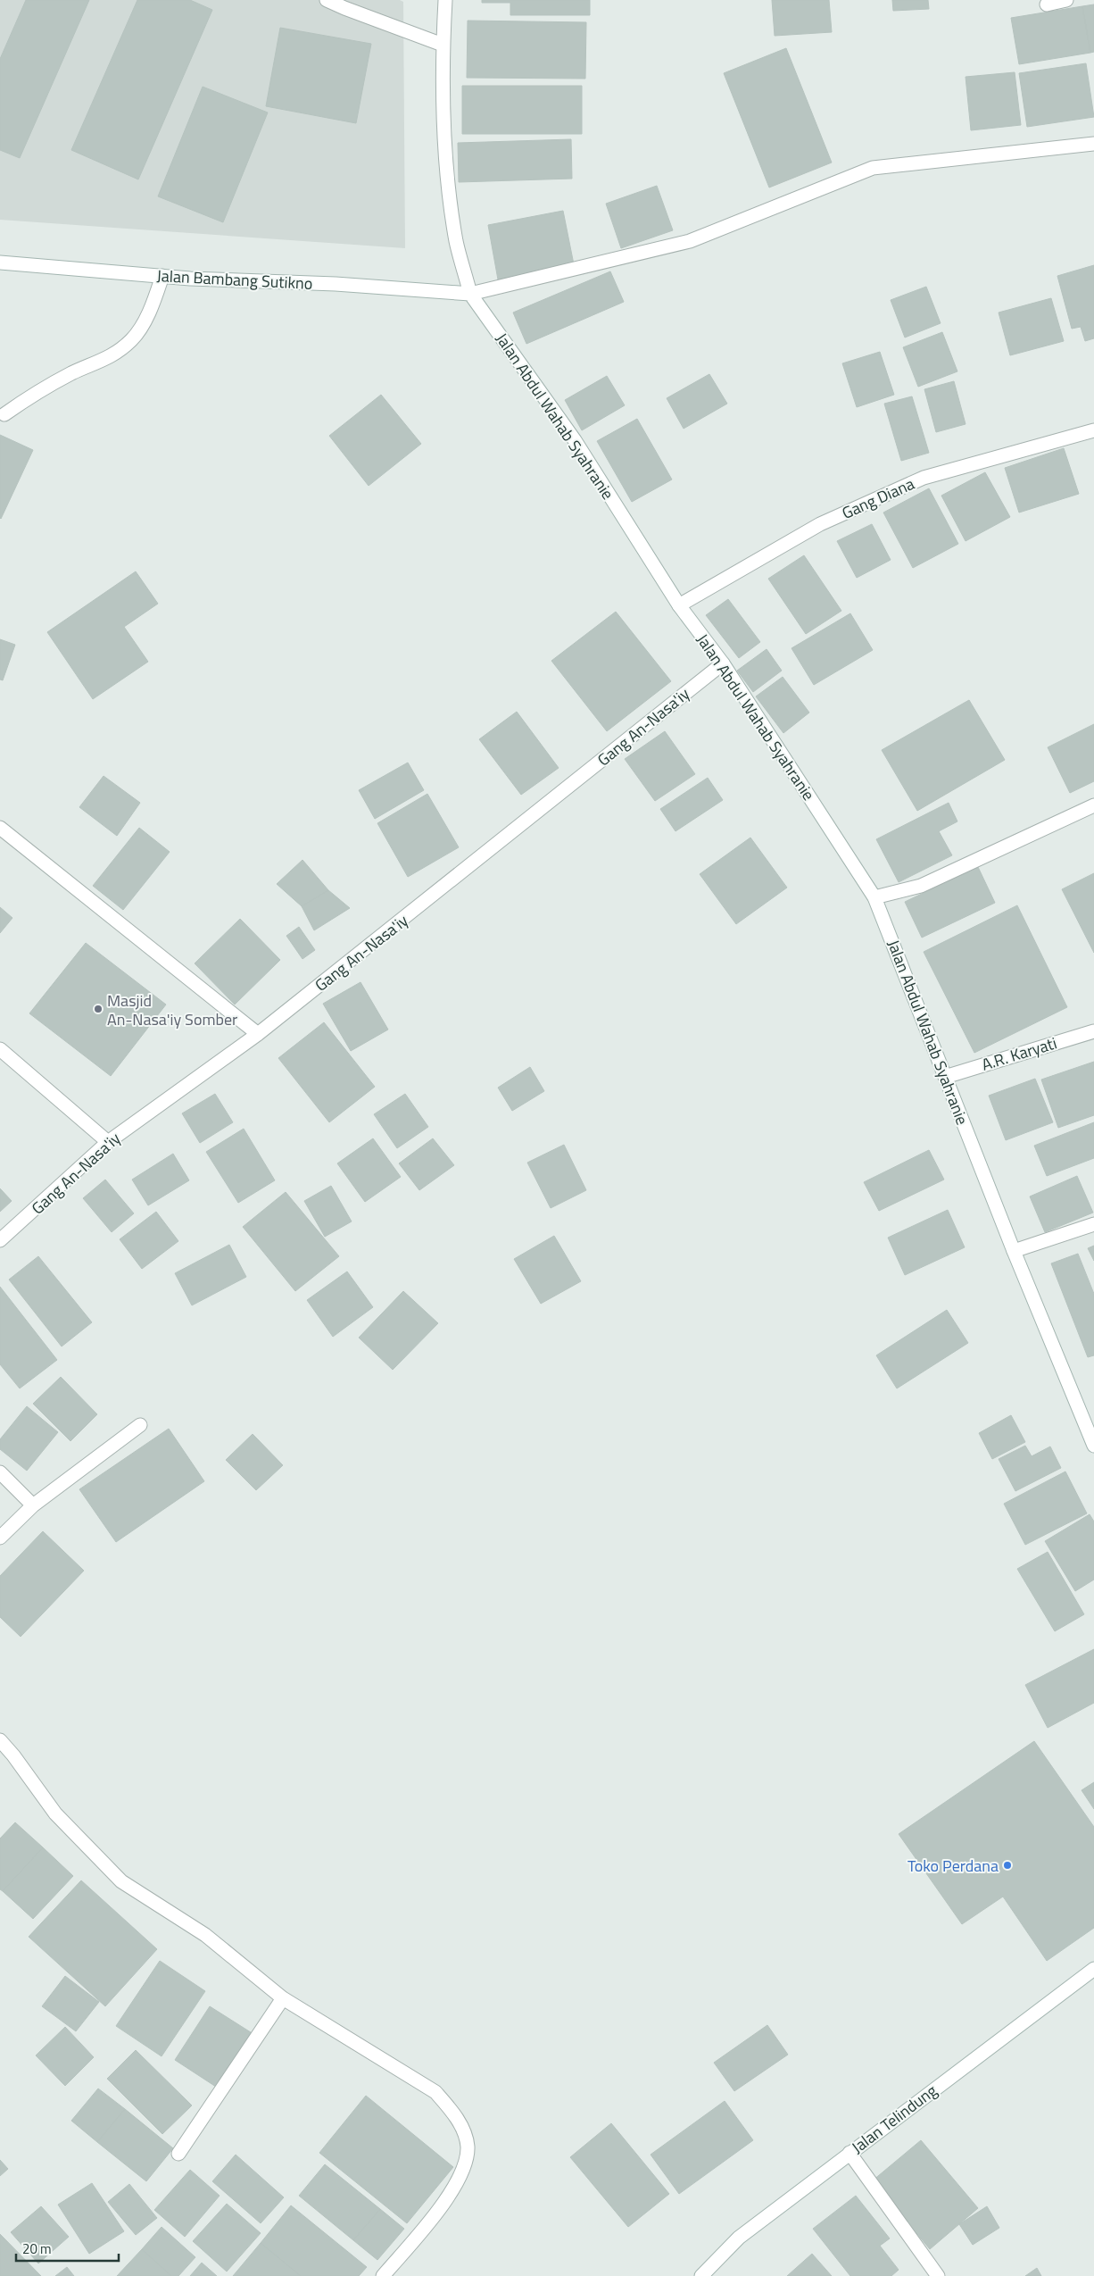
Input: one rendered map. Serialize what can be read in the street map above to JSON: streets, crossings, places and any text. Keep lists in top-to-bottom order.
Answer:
{
  "streets": {
    "street": [
      "Jalan Bambang Sutikno",
      "Jalan Abdul Wahab Syahranie",
      "Gang Diana",
      "Gang An-Nasa'iy",
      "A.R. Karyati",
      "Jalan Telindung"
    ]
  },
  "crossings": [
    ["Jalan Bambang Sutikno", "Jalan Abdul Wahab Syahranie"],
    ["Jalan Abdul Wahab Syahranie", "Gang Diana"],
    ["Jalan Abdul Wahab Syahranie", "Gang An-Nasa'iy"],
    ["Jalan Abdul Wahab Syahranie", "A.R. Karyati"]
  ],
  "places": ["Masjid An-Nasa'iy Somber", "Toko Perdana"],
  "scale_bar": "20 m"
}
